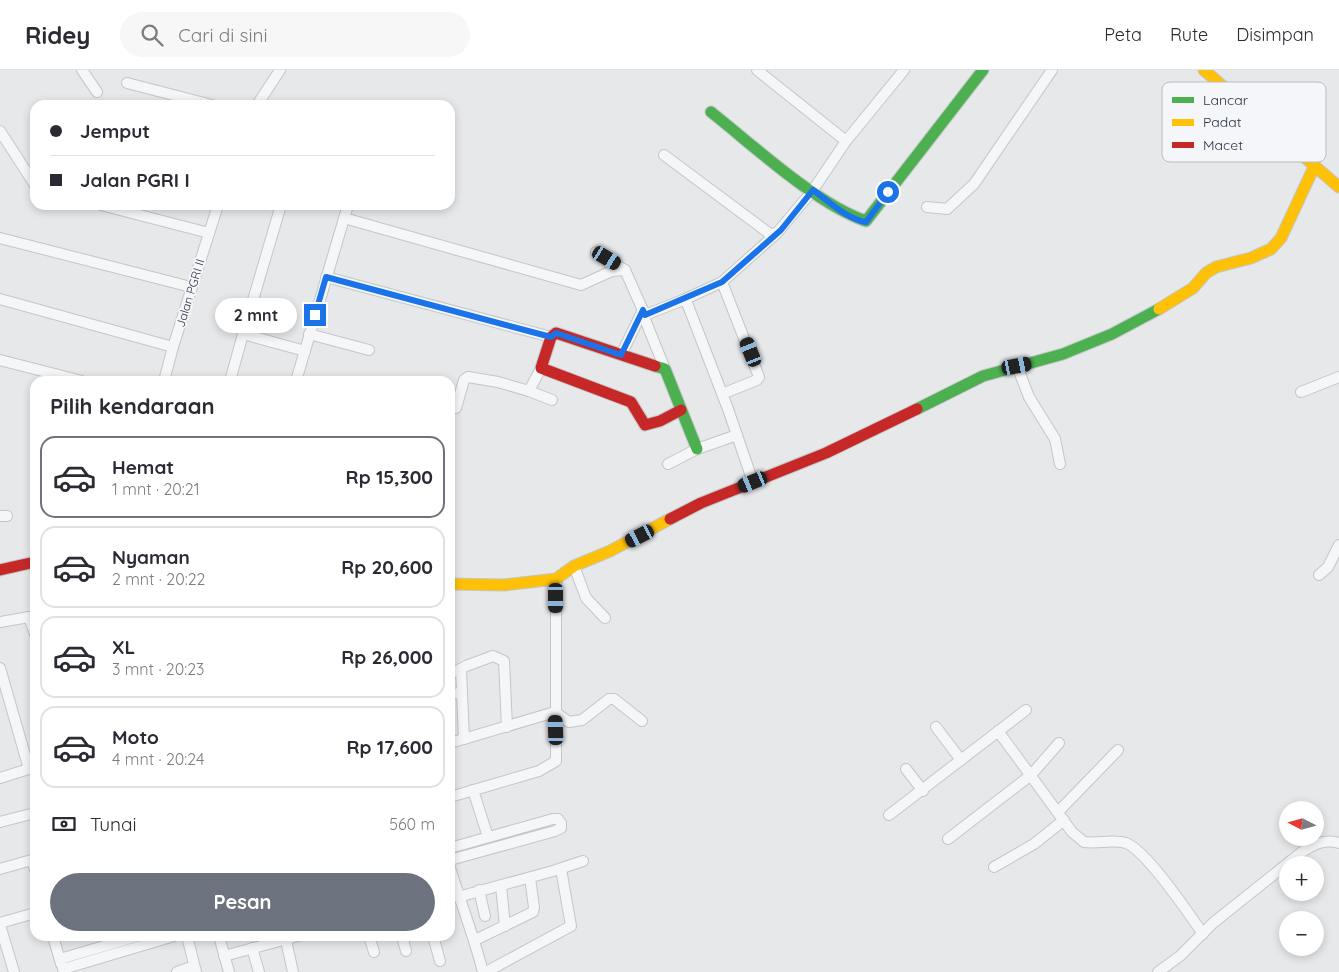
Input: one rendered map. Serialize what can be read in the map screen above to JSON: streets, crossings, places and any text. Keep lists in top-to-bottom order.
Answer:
{
  "streets": {
    "street": ["Jalan PGRI II"]
  },
  "legend": ["Lancar", "Padat", "Macet"],
  "north": "left",
  "page": {
    "header": "Ridey",
    "search": "Cari di sini",
    "nav": ["Peta", "Rute", "Disimpan"],
    "banner": ["Jemput", "Jalan PGRI I"],
    "bubble": "2 mnt",
    "heading": "Pilih kendaraan",
    "list": [
      {
        "name": "Hemat",
        "note": "1 mnt · 20:21",
        "value": "Rp 15,300"
      },
      {
        "name": "Nyaman",
        "note": "2 mnt · 20:22",
        "value": "Rp 20,600"
      },
      {
        "name": "XL",
        "note": "3 mnt · 20:23",
        "value": "Rp 26,000"
      },
      {
        "name": "Moto",
        "note": "4 mnt · 20:24",
        "value": "Rp 17,600"
      }
    ],
    "pay": ["Tunai", "560 m"],
    "map_buttons": ["+", "−"],
    "buttons": "Pesan"
  }
}
